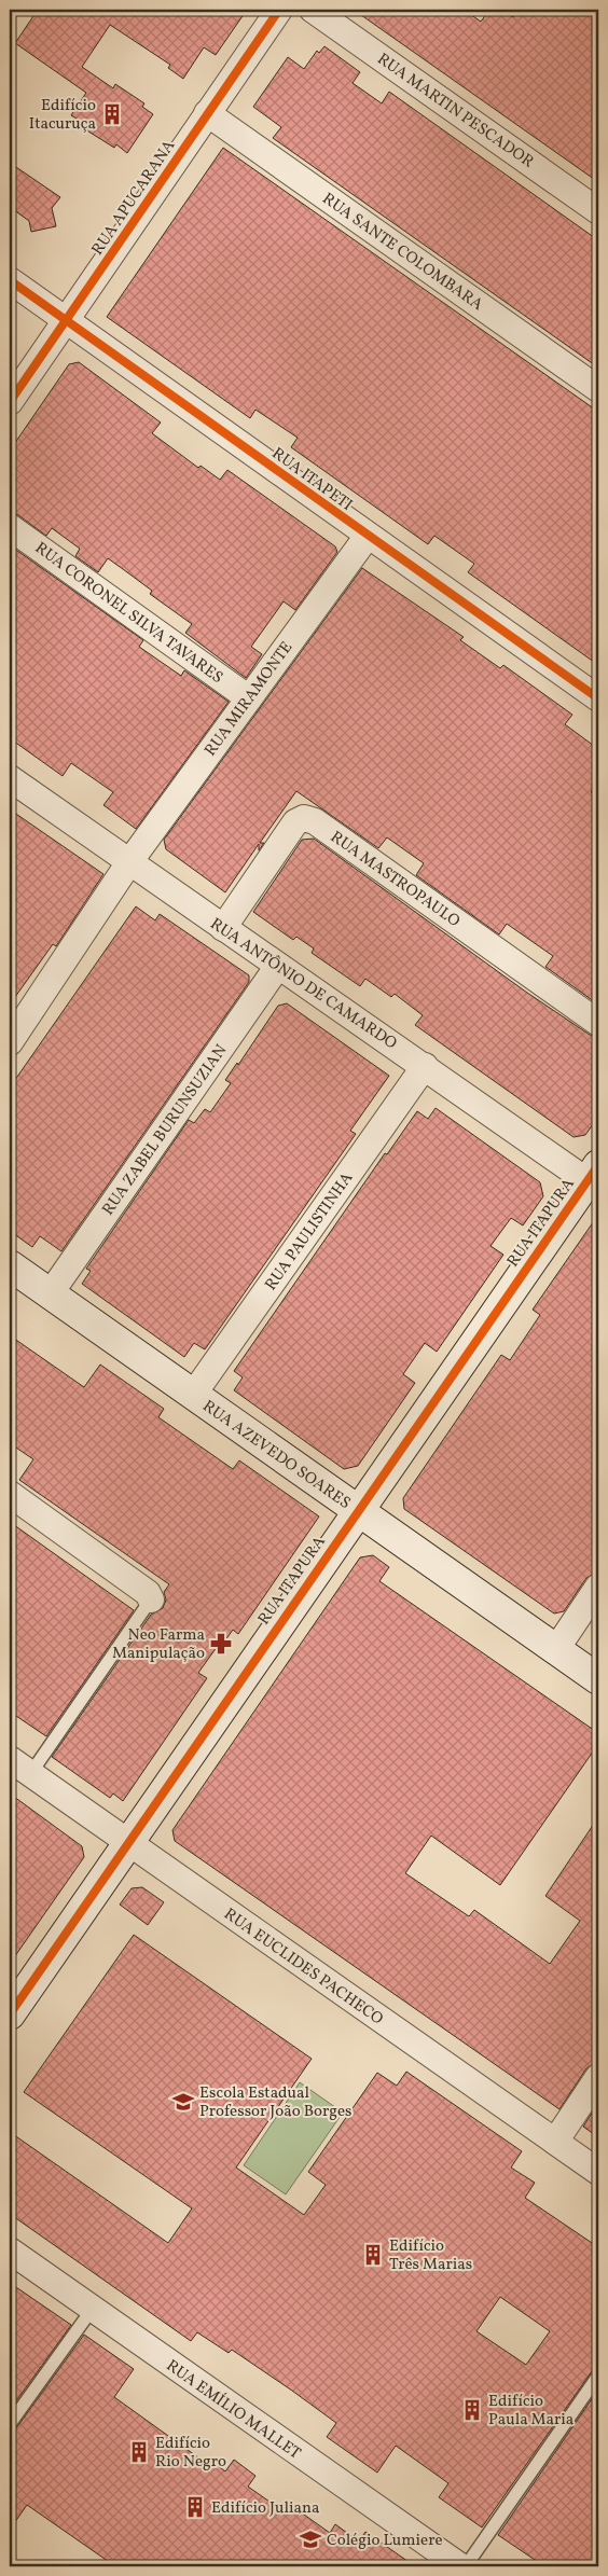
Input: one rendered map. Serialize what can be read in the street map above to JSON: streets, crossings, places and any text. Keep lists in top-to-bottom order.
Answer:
{
  "streets": {
    "street": [
      "RUA MARTIN PESCADOR",
      "RUA APUCARANA",
      "RUA SANTE COLOMBARA",
      "RUA ITAPETI",
      "RUA CORONEL SILVA TAVARES",
      "RUA MIRAMONTE",
      "RUA MASTROPAULO",
      "RUA ANTÔNIO DE CAMARDO",
      "RUA ZABEL BURUNSUZIAN",
      "RUA ITAPURA",
      "RUA PAULISTINHA",
      "RUA AZEVEDO SOARES",
      "RUA EUCLIDES PACHECO",
      "RUA EMÍLIO MALLET"
    ]
  },
  "crossings": [
    ["RUA APUCARANA", "RUA SANTE COLOMBARA"],
    ["RUA APUCARANA", "RUA ITAPETI"],
    ["RUA ITAPETI", "RUA MIRAMONTE"],
    ["RUA CORONEL SILVA TAVARES", "RUA MIRAMONTE"],
    ["RUA MIRAMONTE", "RUA ANTÔNIO DE CAMARDO"],
    ["RUA MASTROPAULO", "RUA ANTÔNIO DE CAMARDO"],
    ["RUA ANTÔNIO DE CAMARDO", "RUA ZABEL BURUNSUZIAN"],
    ["RUA ANTÔNIO DE CAMARDO", "RUA ITAPURA"],
    ["RUA ANTÔNIO DE CAMARDO", "RUA PAULISTINHA"],
    ["RUA ZABEL BURUNSUZIAN", "RUA AZEVEDO SOARES"],
    ["RUA ITAPURA", "RUA AZEVEDO SOARES"],
    ["RUA ITAPURA", "RUA EUCLIDES PACHECO"],
    ["RUA PAULISTINHA", "RUA AZEVEDO SOARES"]
  ],
  "places": {
    "building": [
      "Edifício Itacuruça",
      "Edifício Três Marias",
      "Edifício Paula Maria",
      "Edifício Rio Negro",
      "Edifício Juliana"
    ],
    "pharmacy": ["Neo Farma Manipulação"],
    "school or university": ["Escola Estadual Professor João Borges", "Colégio Lumiere"]
  }
}
